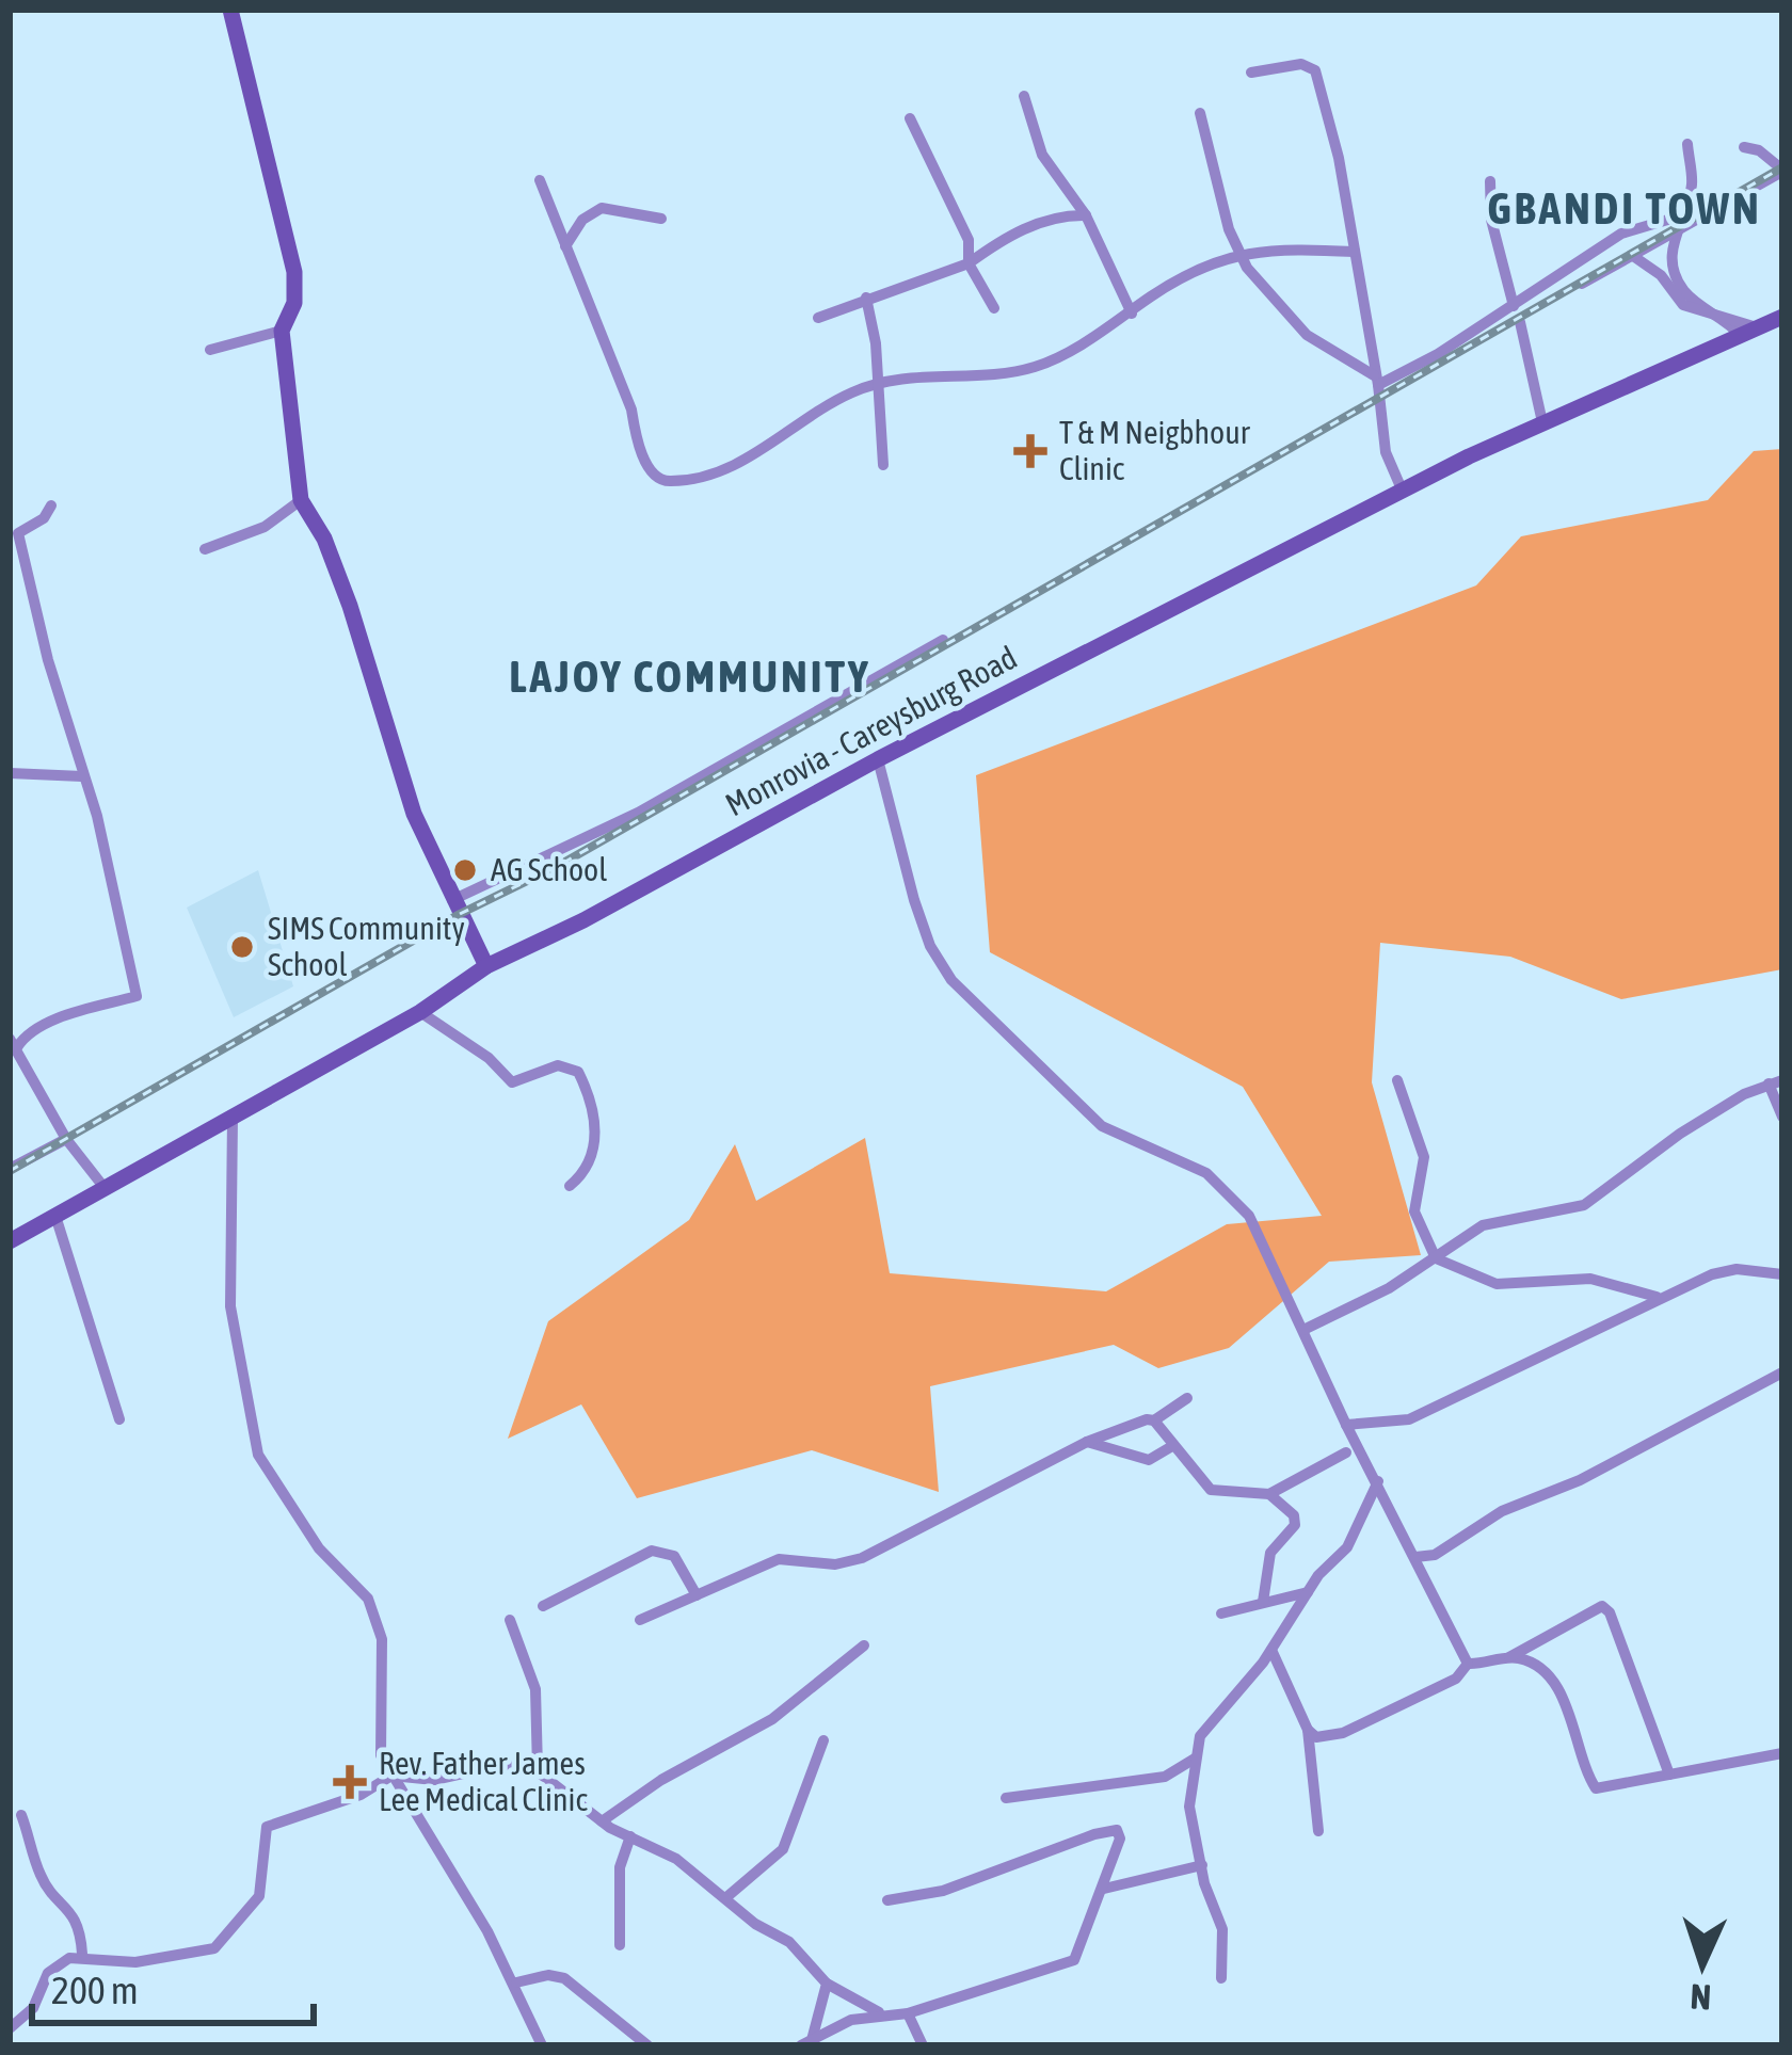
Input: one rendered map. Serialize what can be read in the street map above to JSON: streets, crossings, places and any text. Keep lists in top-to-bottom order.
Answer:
{
  "streets": {
    "main road": ["Monrovia - Careysburg Road"]
  },
  "districts": ["GBANDI TOWN", "LAJOY COMMUNITY"],
  "places": {
    "health": ["T & M Neigbhour Clinic", "Rev. Father James Lee Medical Clinic"],
    "other": ["AG School", "SIMS Community School"]
  },
  "scale_bar": "200 m",
  "north": "bottom"
}
